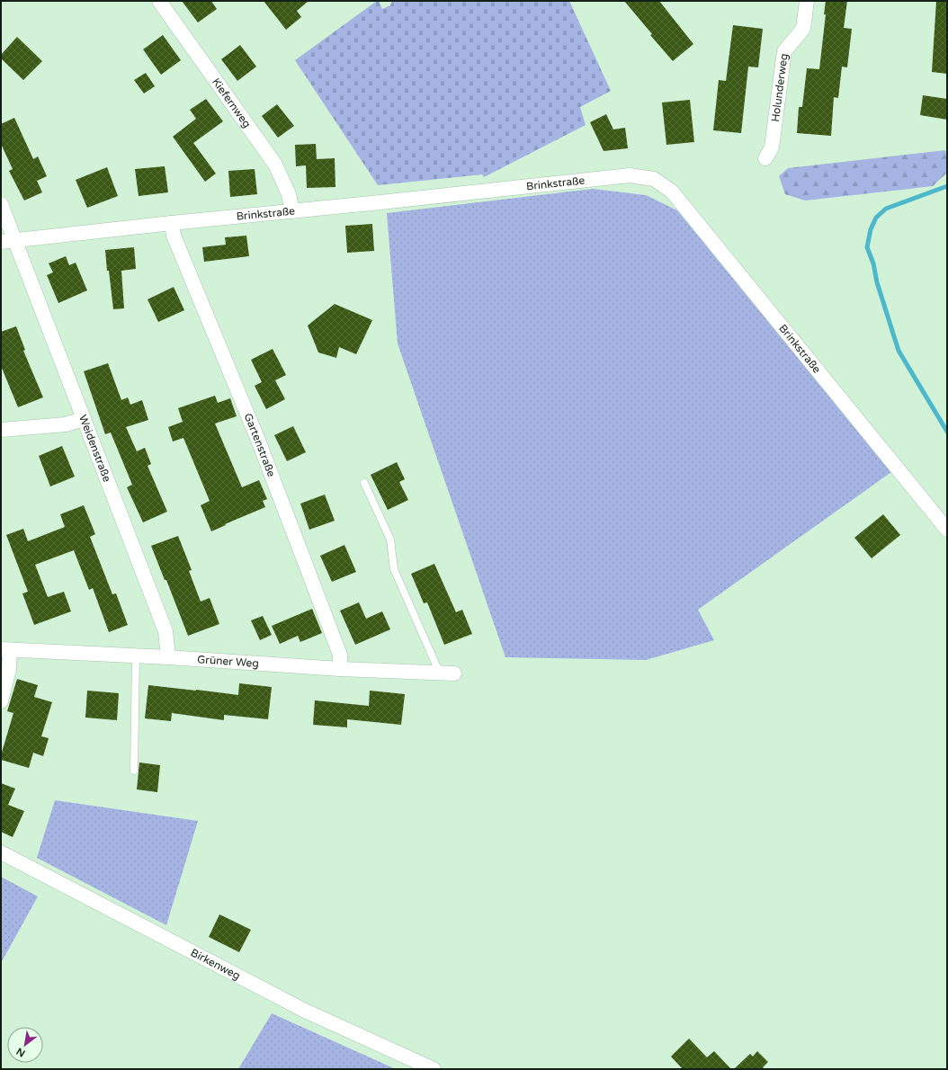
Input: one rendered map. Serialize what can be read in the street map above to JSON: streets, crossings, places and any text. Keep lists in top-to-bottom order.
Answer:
{
  "streets": {
    "street": [
      "Holunderweg",
      "Kiefernweg",
      "Brinkstraße",
      "Gartenstraße",
      "Weidenstraße",
      "Grüner Weg",
      "Birkenweg"
    ]
  },
  "crossings": [
    ["Kiefernweg", "Brinkstraße"],
    ["Brinkstraße", "Gartenstraße"],
    ["Brinkstraße", "Weidenstraße"],
    ["Gartenstraße", "Grüner Weg"],
    ["Weidenstraße", "Grüner Weg"]
  ],
  "north": "bottom left"
}
